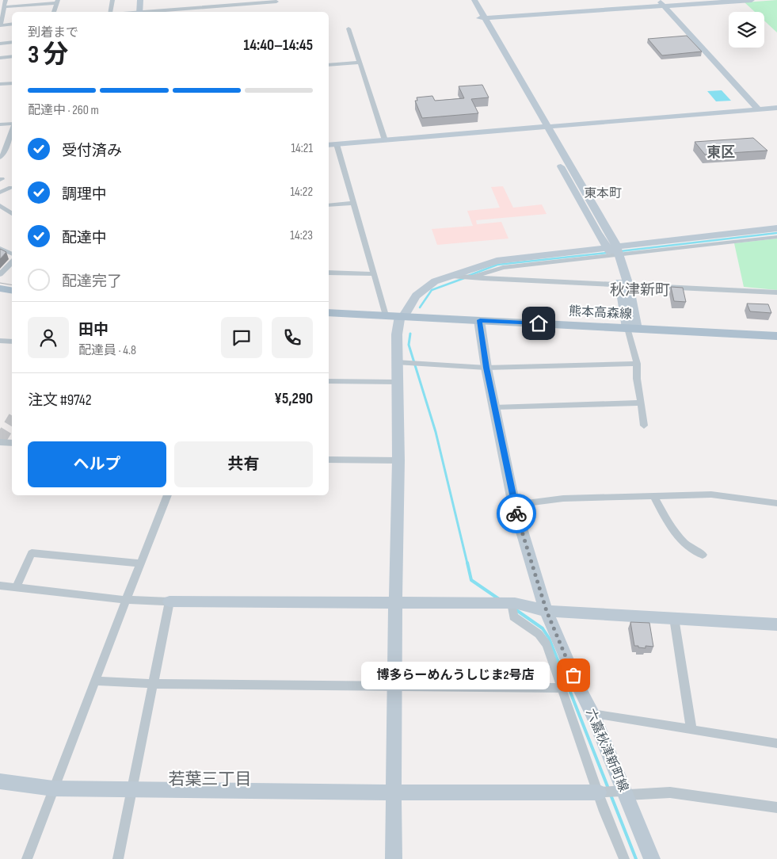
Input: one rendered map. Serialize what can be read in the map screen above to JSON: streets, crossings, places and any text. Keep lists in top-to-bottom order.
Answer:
{
  "streets": {
    "main road": ["熊本高森線"],
    "street": ["六嘉秋津新町線"]
  },
  "crossings": [
    ["熊本高森線", "六嘉秋津新町線"]
  ],
  "districts": [
    "東区",
    "東本町",
    "秋津新町",
    "若葉三丁目"
  ],
  "places": ["博多らーめんうしじま2号店"],
  "page": {
    "heading": ["3 分", "到着まで", "14:40–14:45"],
    "panel": [
      "田中",
      "配達員 · 4.8",
      "注文 #9742",
      "¥5,290"
    ],
    "bar": "配達中 · 260 m",
    "list": [
      ["受付済み", "14:21"],
      ["調理中", "14:22"],
      ["配達中", "14:23"],
      "配達完了"
    ],
    "buttons": ["ヘルプ", "共有"],
    "bubble": "博多らーめんうしじま2号店"
  }
}
